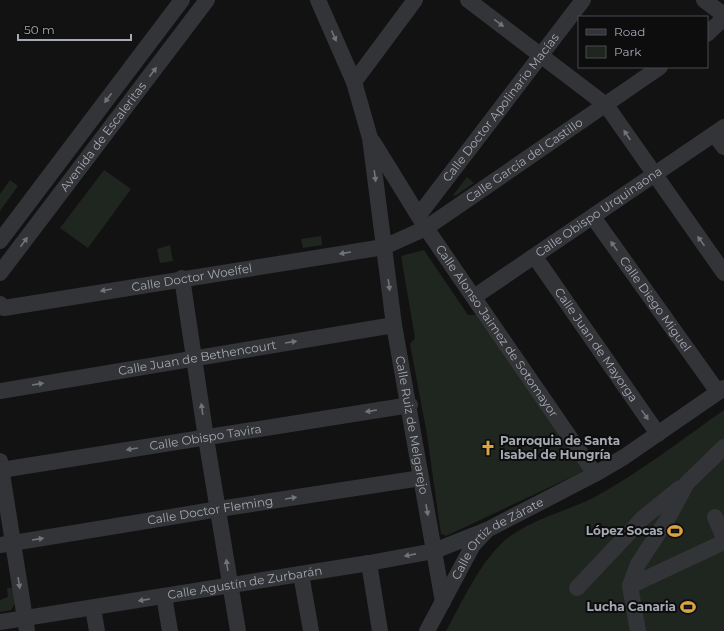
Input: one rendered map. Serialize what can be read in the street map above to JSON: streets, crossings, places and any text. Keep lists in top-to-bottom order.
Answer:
{
  "streets": {
    "street": [
      "Calle Doctor Apolinario Macías",
      "Avenida de Escaleritas",
      "Calle García del Castillo",
      "Calle Obispo Urquinaona",
      "Calle Doctor Woelfel",
      "Calle Diego Miguel",
      "Calle Alonso Jaimez de Sotomayor",
      "Calle Juan de Mayorga",
      "Calle Juan de Bethencourt",
      "Calle Ruiz de Melgarejo",
      "Calle Obispo Tavira",
      "Calle Doctor Fleming",
      "Calle Ortiz de Zárate",
      "Calle Agustín de Zurbarán"
    ]
  },
  "crossings": [
    ["Calle Doctor Apolinario Macías", "Calle García del Castillo"],
    ["Calle Doctor Apolinario Macías", "Calle Alonso Jaimez de Sotomayor"],
    ["Calle García del Castillo", "Calle Doctor Woelfel"],
    ["Calle García del Castillo", "Calle Alonso Jaimez de Sotomayor"],
    ["Calle García del Castillo", "Calle Ruiz de Melgarejo"],
    ["Calle Obispo Urquinaona", "Calle Diego Miguel"],
    ["Calle Obispo Urquinaona", "Calle Alonso Jaimez de Sotomayor"],
    ["Calle Obispo Urquinaona", "Calle Juan de Mayorga"],
    ["Calle Doctor Woelfel", "Calle Ruiz de Melgarejo"],
    ["Calle Diego Miguel", "Calle Ortiz de Zárate"],
    ["Calle Alonso Jaimez de Sotomayor", "Calle Ruiz de Melgarejo"],
    ["Calle Alonso Jaimez de Sotomayor", "Calle Ortiz de Zárate"],
    ["Calle Juan de Mayorga", "Calle Ortiz de Zárate"],
    ["Calle Juan de Bethencourt", "Calle Ruiz de Melgarejo"],
    ["Calle Ruiz de Melgarejo", "Calle Obispo Tavira"],
    ["Calle Ruiz de Melgarejo", "Calle Doctor Fleming"],
    ["Calle Ruiz de Melgarejo", "Calle Ortiz de Zárate"],
    ["Calle Ruiz de Melgarejo", "Calle Agustín de Zurbarán"],
    ["Calle Ortiz de Zárate", "Calle Agustín de Zurbarán"]
  ],
  "one_way": [
    "Calle Doctor Woelfel",
    "Calle Juan de Mayorga",
    "Calle Juan de Bethencourt",
    "Calle Ruiz de Melgarejo",
    "Calle Obispo Tavira",
    "Calle Doctor Fleming"
  ],
  "places": {
    "church": ["Parroquia de Santa Isabel de Hungría"],
    "sports": ["López Socas", "Lucha Canaria"]
  },
  "legend": ["Road", "Park"],
  "scale_bar": "50 m"
}
